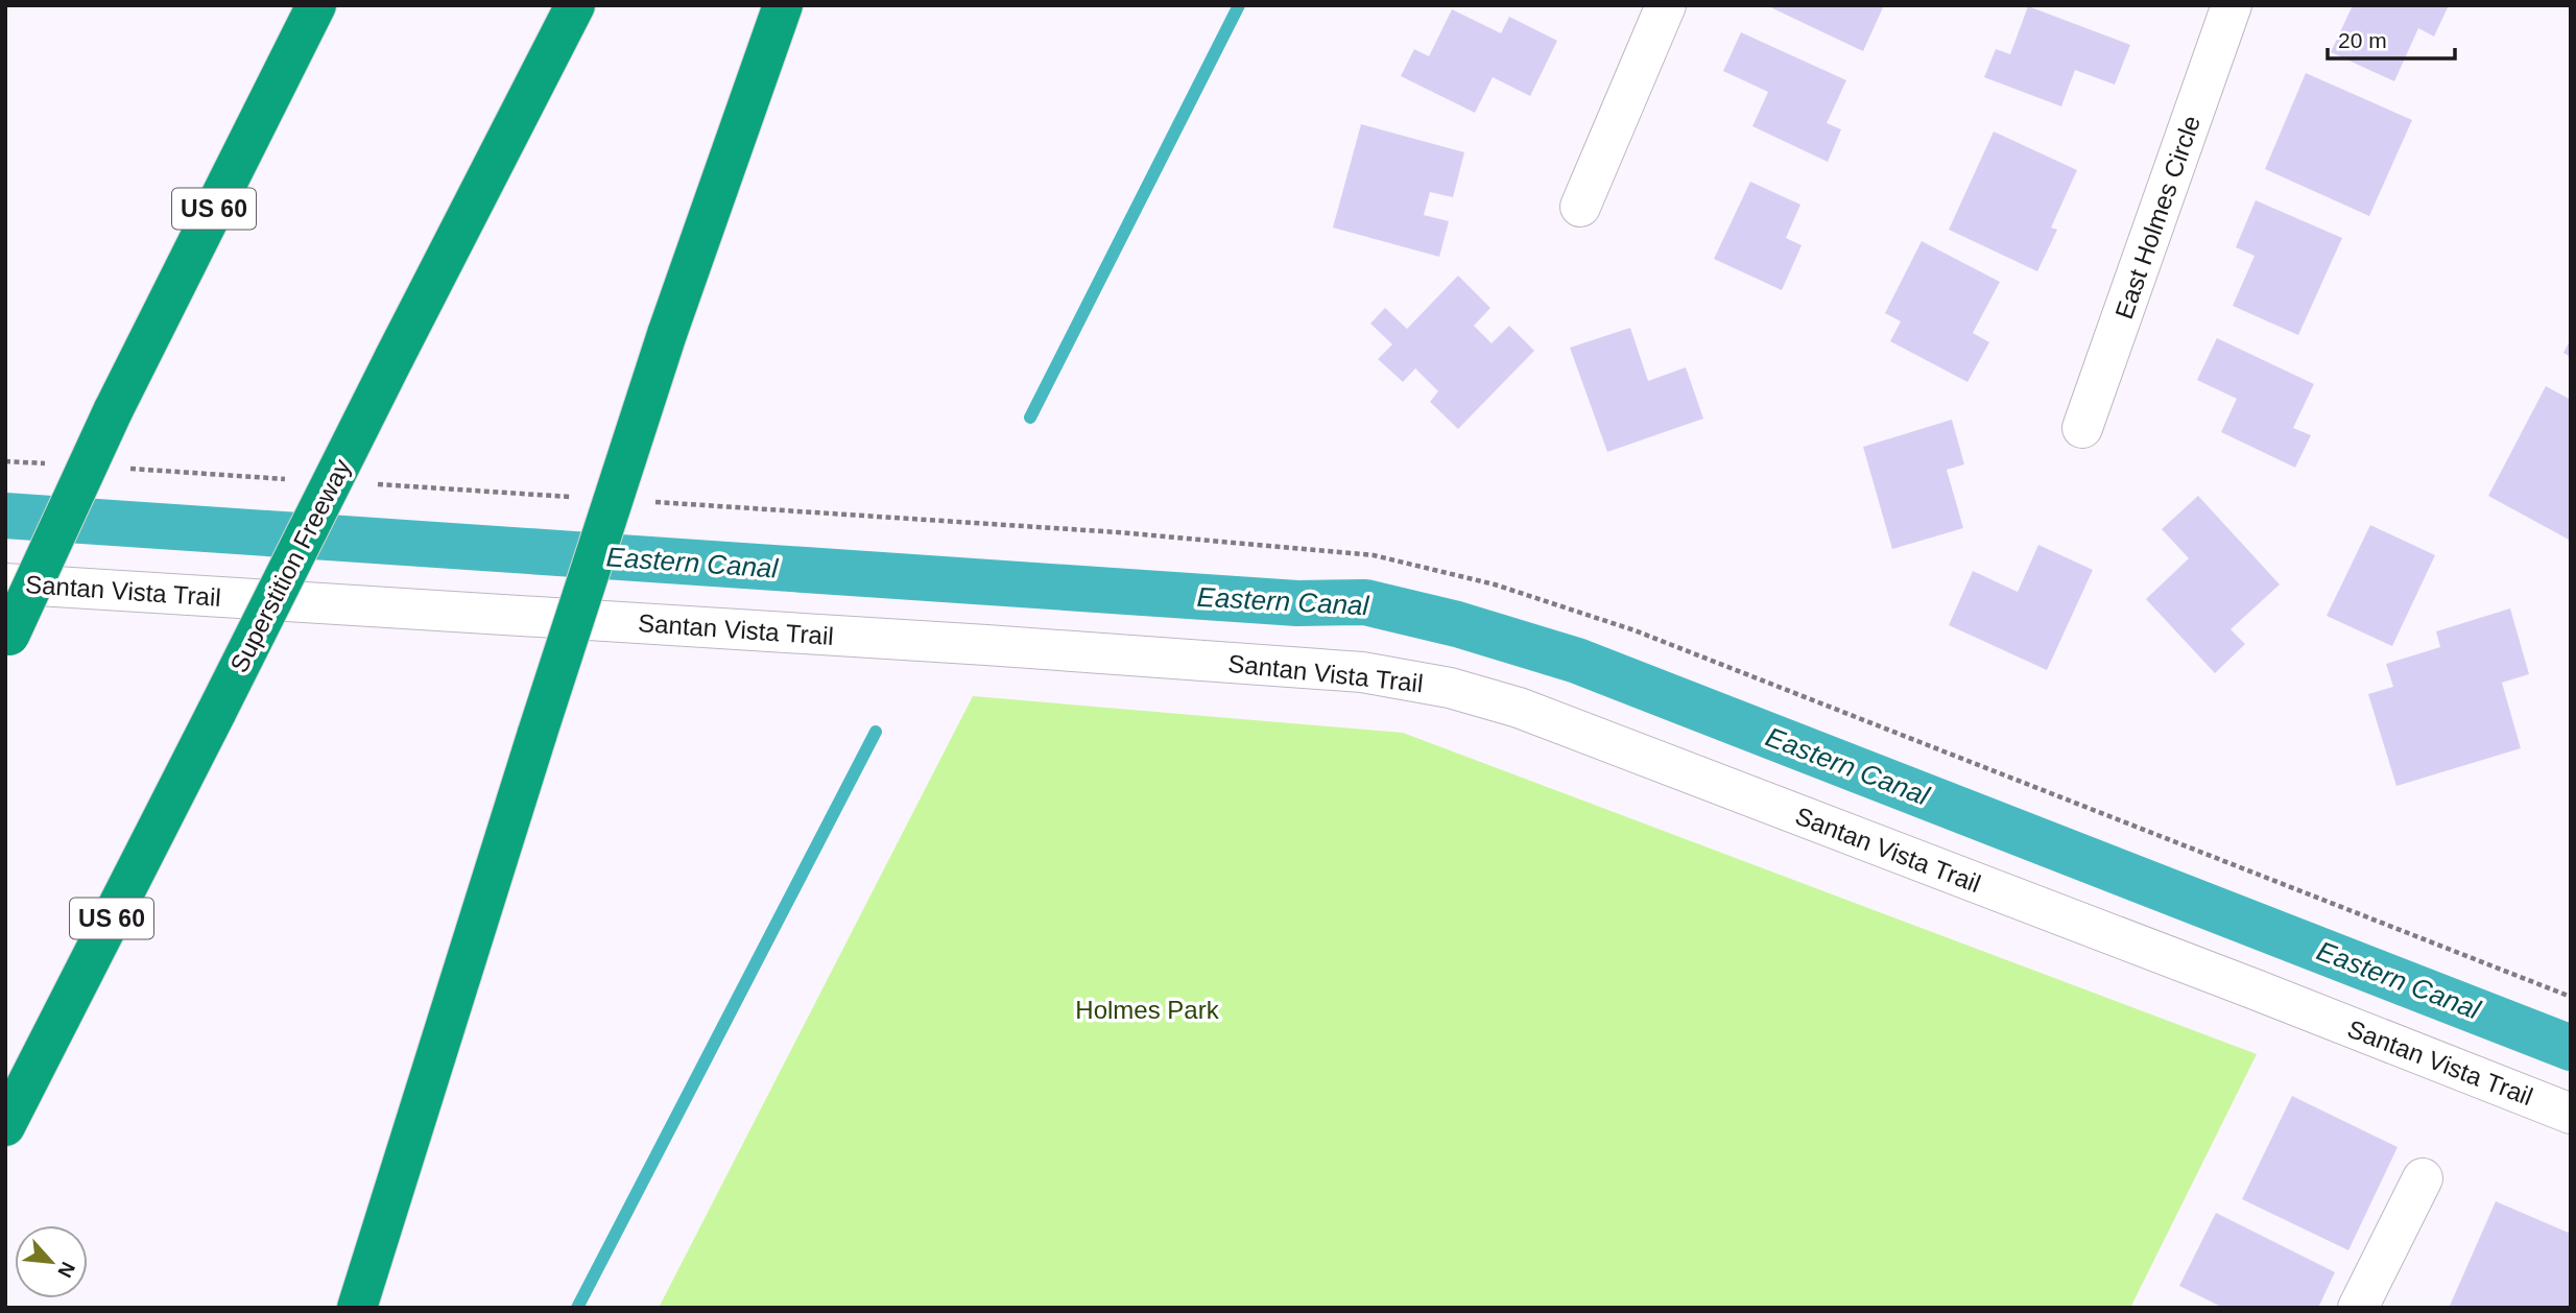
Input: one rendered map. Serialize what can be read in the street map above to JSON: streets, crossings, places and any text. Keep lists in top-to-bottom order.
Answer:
{
  "streets": {
    "highway": ["US 60", "Superstition Freeway"],
    "street": ["East Holmes Circle", "Santan Vista Trail"]
  },
  "water": ["Eastern Canal"],
  "parks": ["Holmes Park"],
  "scale_bar": "20 m",
  "north": "bottom right"
}
